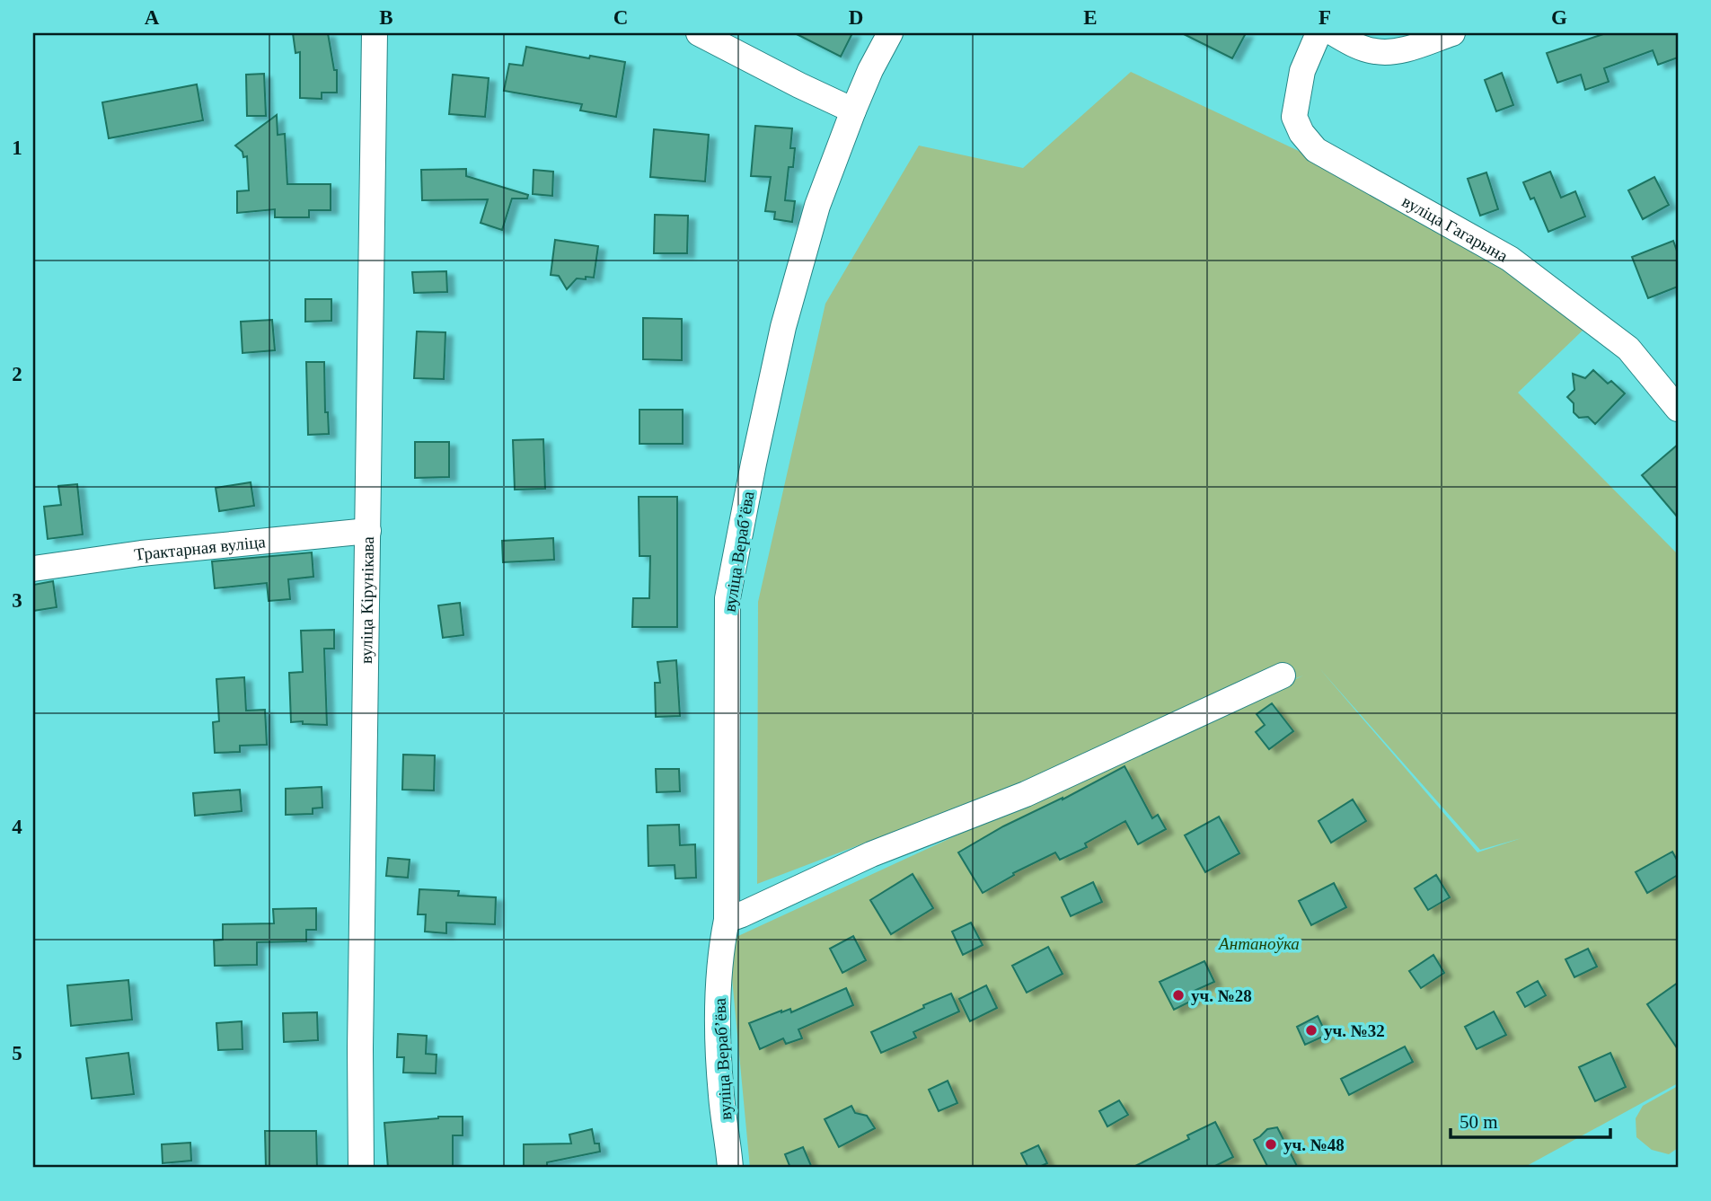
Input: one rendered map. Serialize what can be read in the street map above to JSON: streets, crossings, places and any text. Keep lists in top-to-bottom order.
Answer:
{
  "streets": {
    "street": [
      "вуліца Гагарына",
      "Трактарная вуліца",
      "вуліца Верабʼёва",
      "вуліца Кірунікава"
    ]
  },
  "crossings": [
    ["Трактарная вуліца", "вуліца Кірунікава"]
  ],
  "parks": ["Антаноўка"],
  "places": ["уч. №28", "уч. №32", "уч. №48"],
  "scale_bar": "50 m",
  "grid": {
    "columns": [
      "A",
      "B",
      "C",
      "D",
      "E",
      "F",
      "G"
    ],
    "rows": [
      "1",
      "2",
      "3",
      "4",
      "5"
    ]
  }
}
